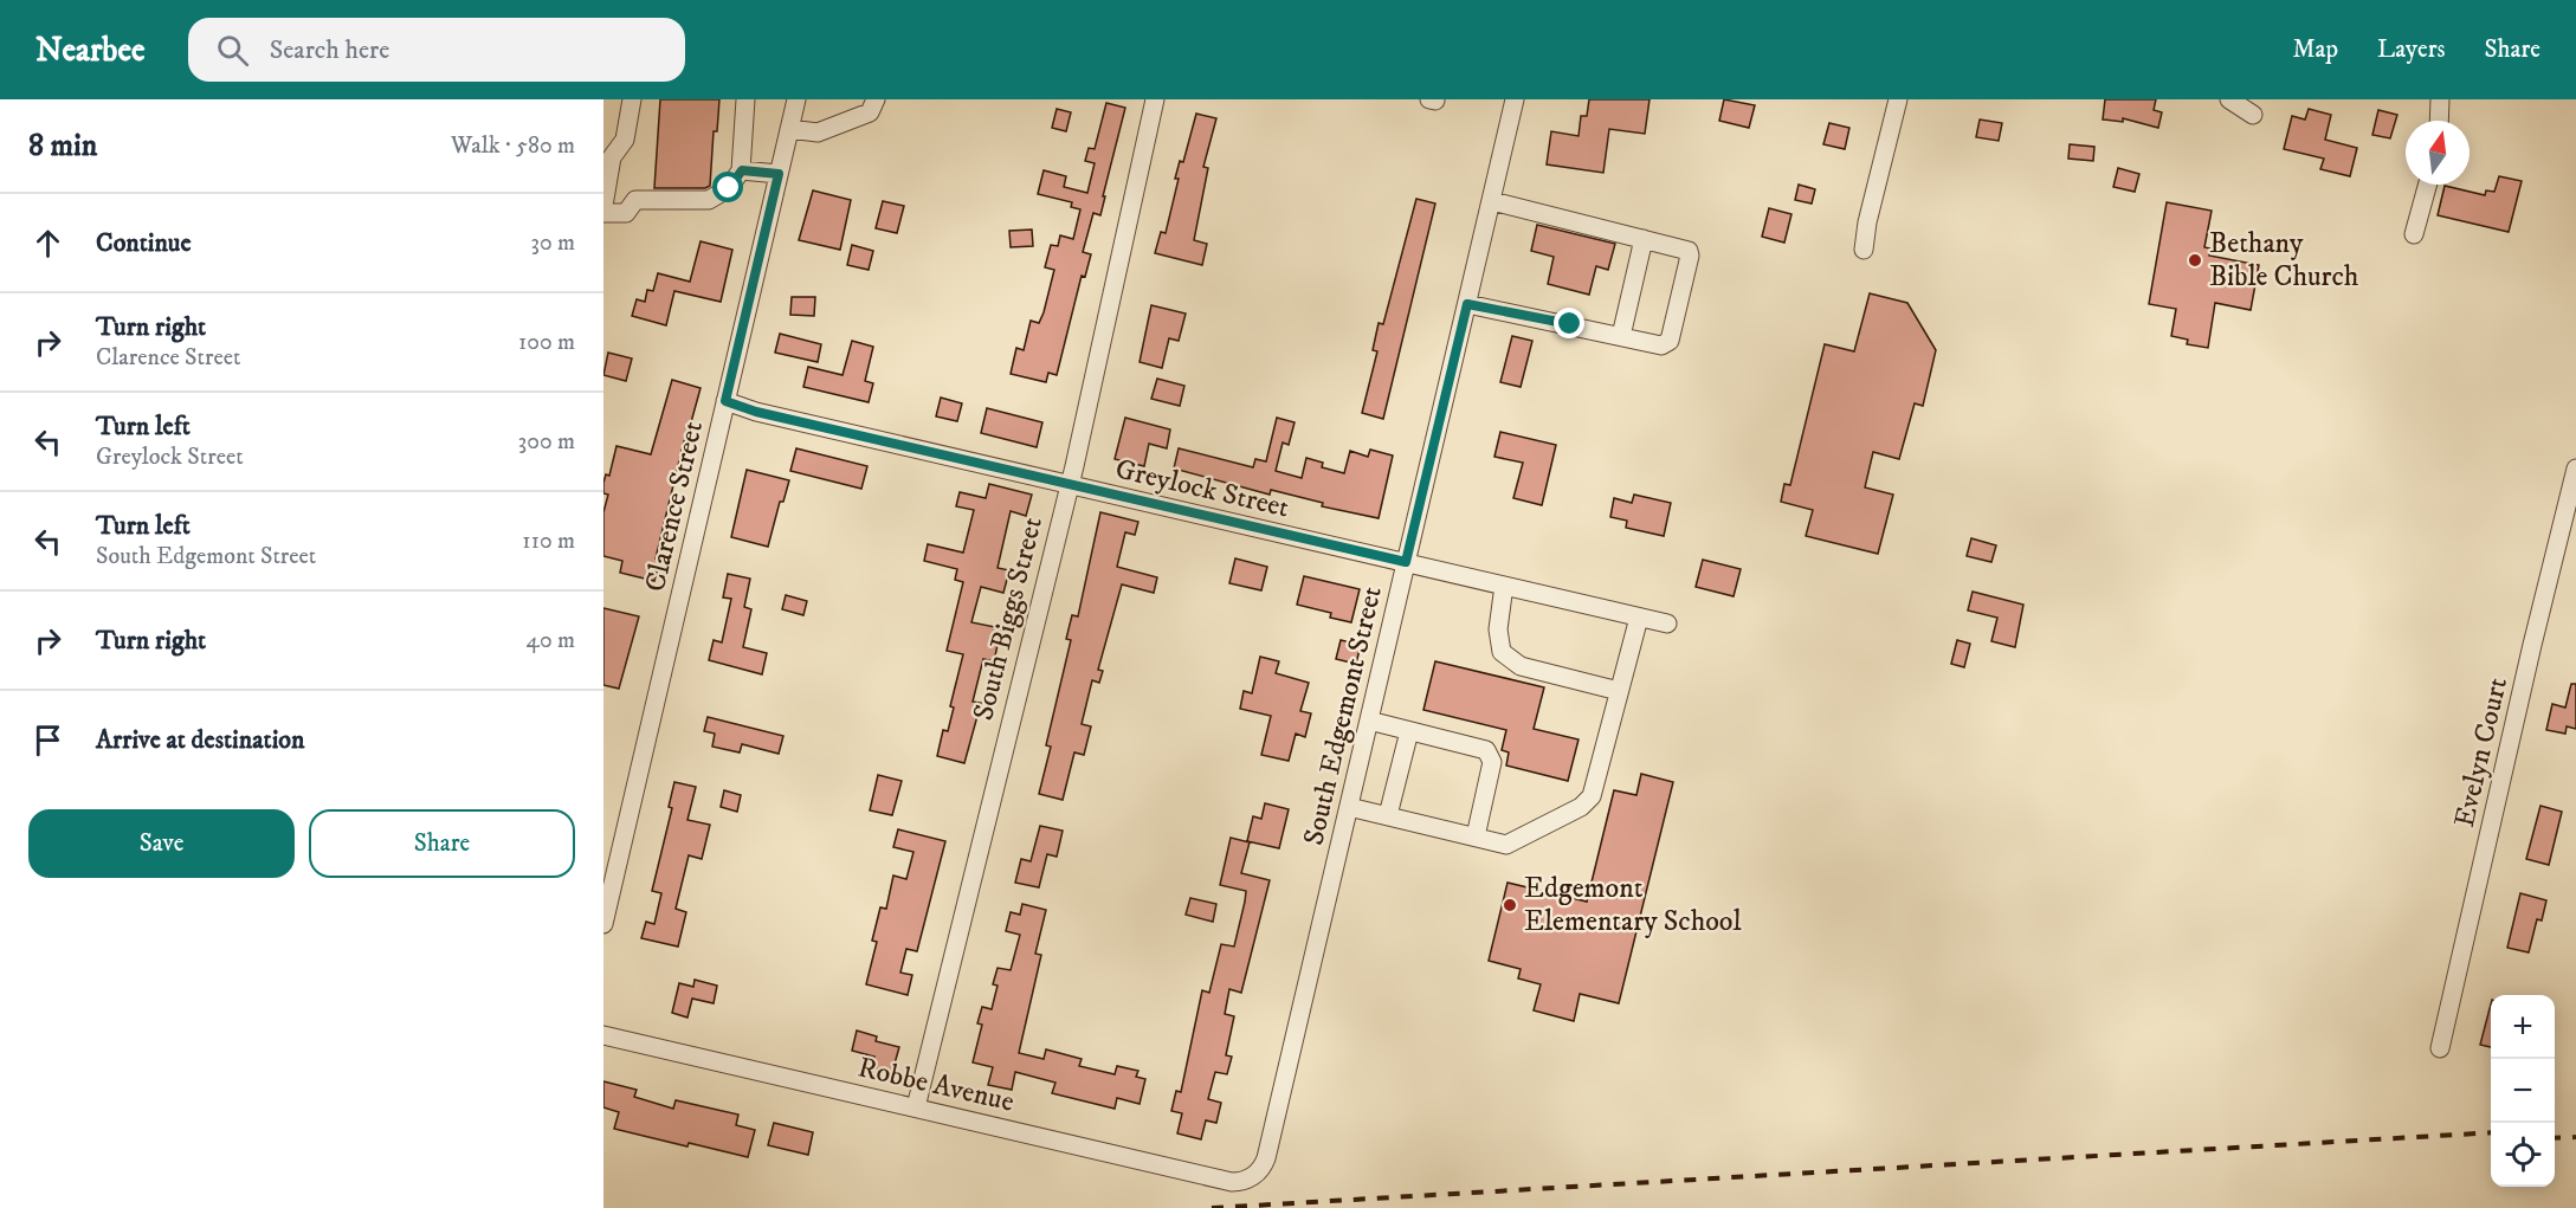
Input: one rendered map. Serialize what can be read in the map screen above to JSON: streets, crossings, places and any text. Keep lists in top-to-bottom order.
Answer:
{
  "streets": {
    "street": [
      "Greylock Street",
      "Clarence Street",
      "South Biggs Street",
      "South Edgemont Street",
      "Evelyn Court",
      "Robbe Avenue"
    ]
  },
  "crossings": [
    ["Greylock Street", "Clarence Street"],
    ["Greylock Street", "South Biggs Street"],
    ["Greylock Street", "South Edgemont Street"],
    ["South Biggs Street", "Robbe Avenue"],
    ["South Edgemont Street", "Robbe Avenue"]
  ],
  "places": ["Bethany Bible Church", "Edgemont Elementary School"],
  "north": "top",
  "page": {
    "header": "Nearbee",
    "search": "Search here",
    "nav": ["Map", "Layers", "Share"],
    "heading": ["8 min", "Walk · 580 m"],
    "list": [
      ["Continue", "30 m"],
      ["Turn right", "Clarence Street", "100 m"],
      ["Turn left", "Greylock Street", "300 m"],
      ["Turn left", "South Edgemont Street", "110 m"],
      ["Turn right", "40 m"],
      "Arrive at destination"
    ],
    "buttons": ["Save", "Share"],
    "map_buttons": ["+", "−"]
  }
}
